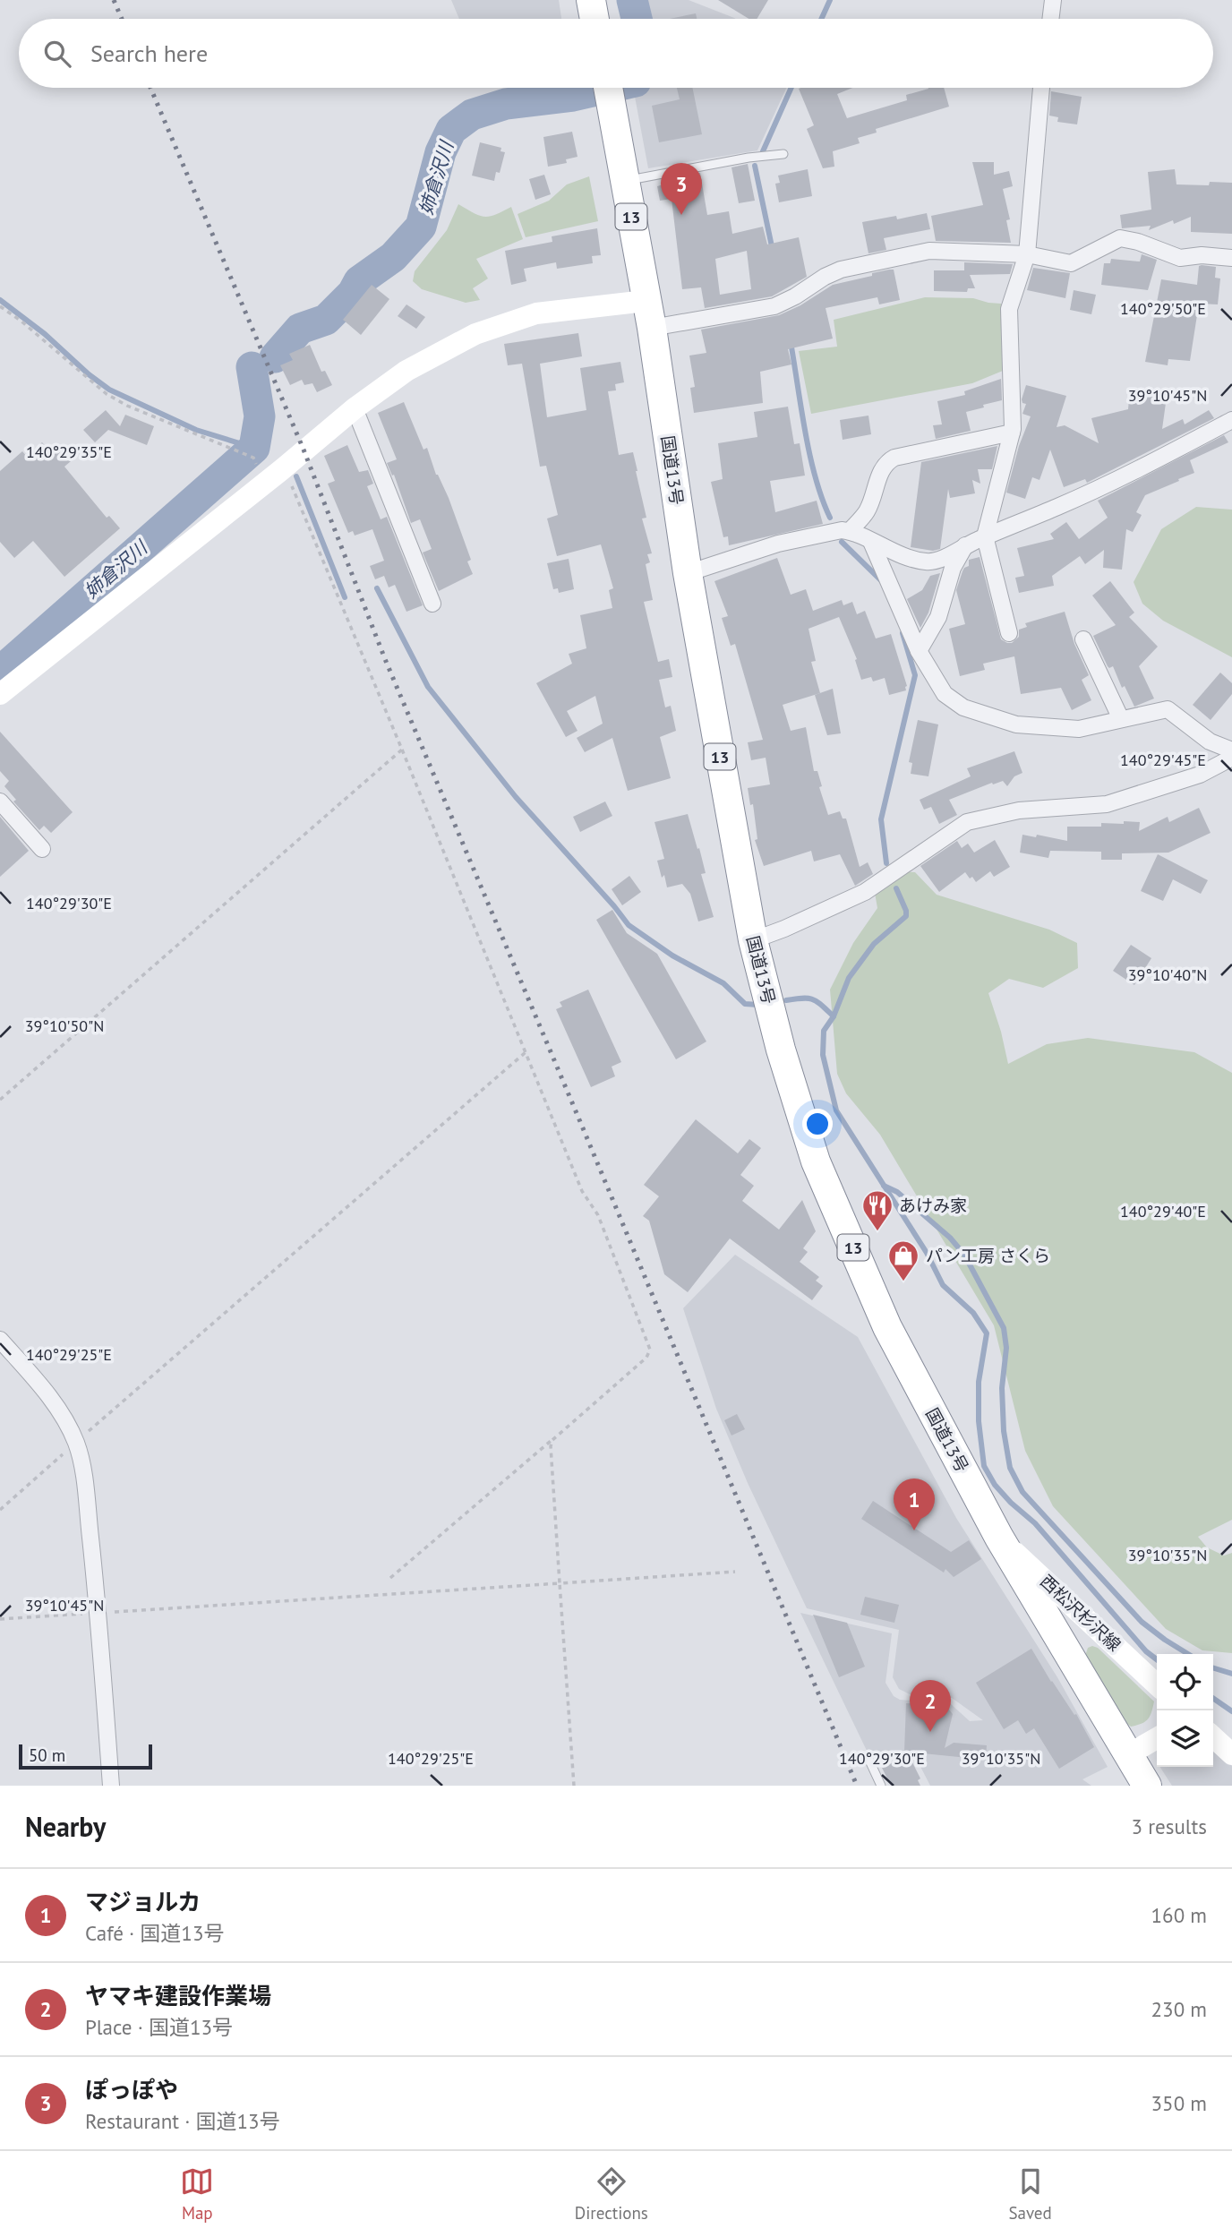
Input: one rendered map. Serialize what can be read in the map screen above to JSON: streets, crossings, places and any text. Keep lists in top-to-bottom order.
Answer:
{
  "streets": {
    "highway": ["13", "国道13号"],
    "street": ["西松沢杉沢線"]
  },
  "crossings": [
    ["国道13号", "西松沢杉沢線"]
  ],
  "water": ["姉倉沢川"],
  "places": {
    "restaurant": ["あけみ家"],
    "shop": ["パン工房 さくら"]
  },
  "scale_bar": "50 m",
  "page": {
    "search": "Search here",
    "pins": ["3", "1", "2"],
    "scale": "50 m",
    "heading": ["Nearby", "3 results"],
    "list": [
      {
        "mark": "1",
        "name": "マジョルカ",
        "note": "Café · 国道13号",
        "value": "160 m"
      },
      {
        "mark": "2",
        "name": "ヤマキ建設作業場",
        "note": "Place · 国道13号",
        "value": "230 m"
      },
      {
        "mark": "3",
        "name": "ぽっぽや",
        "note": "Restaurant · 国道13号",
        "value": "350 m"
      }
    ],
    "nav": ["Map", "Directions", "Saved"]
  },
  "coordinates": [
    "140°29'50\"E",
    "39°10'45\"N",
    "140°29'35\"E",
    "140°29'45\"E",
    "140°29'30\"E",
    "39°10'40\"N",
    "39°10'50\"N",
    "140°29'40\"E",
    "140°29'25\"E",
    "39°10'35\"N"
  ]
}
